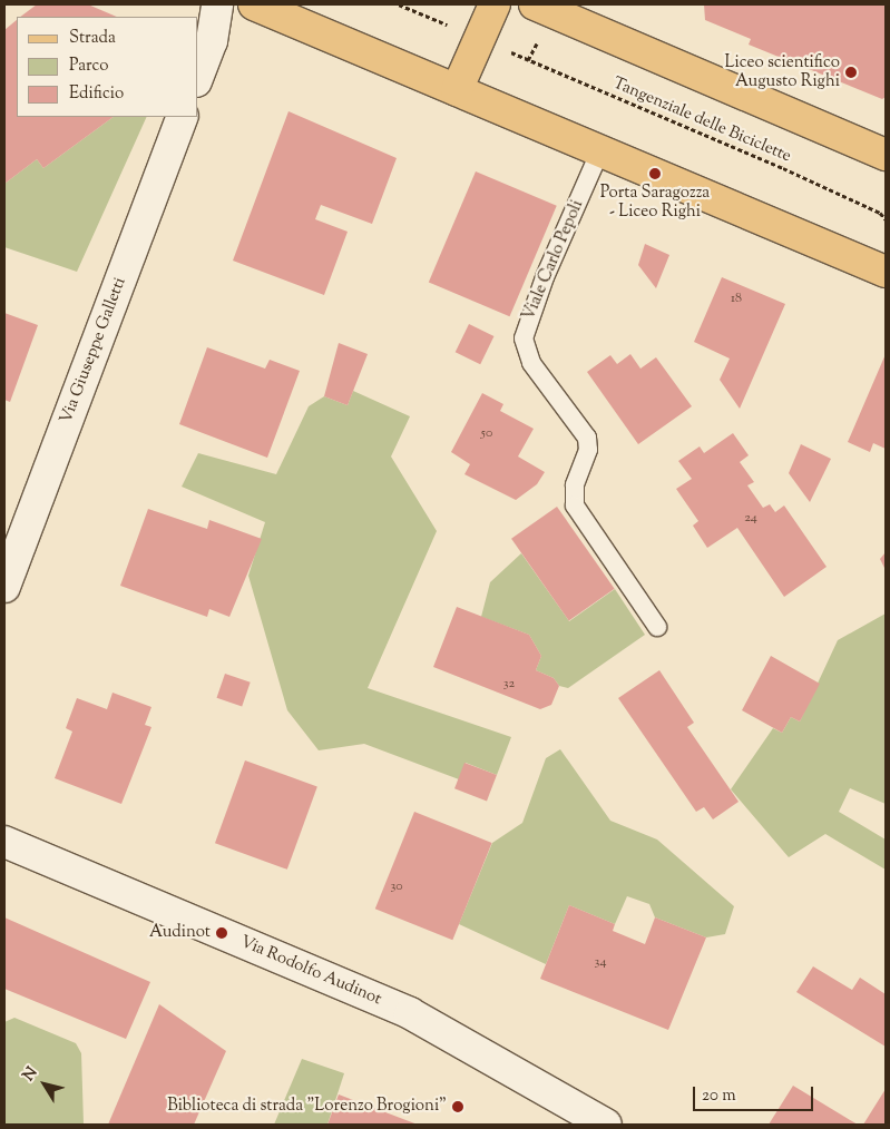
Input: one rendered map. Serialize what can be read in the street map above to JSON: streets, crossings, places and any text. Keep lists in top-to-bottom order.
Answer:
{
  "streets": {
    "street": ["Via Giuseppe Galletti", "Via Rodolfo Audinot"],
    "lane": ["Viale Carlo Pepoli"],
    "path": ["Tangenziale delle Biciclette"]
  },
  "places": [
    "Liceo scientifico Augusto Righi",
    "Porta Saragozza - Liceo Righi",
    "Audinot",
    "Biblioteca di strada \"Lorenzo Brogioni\""
  ],
  "house_numbers": [
    "18",
    "50",
    "24",
    "32",
    "30",
    "34"
  ],
  "legend": ["Strada", "Parco", "Edificio"],
  "scale_bar": "20 m",
  "north": "top left"
}
